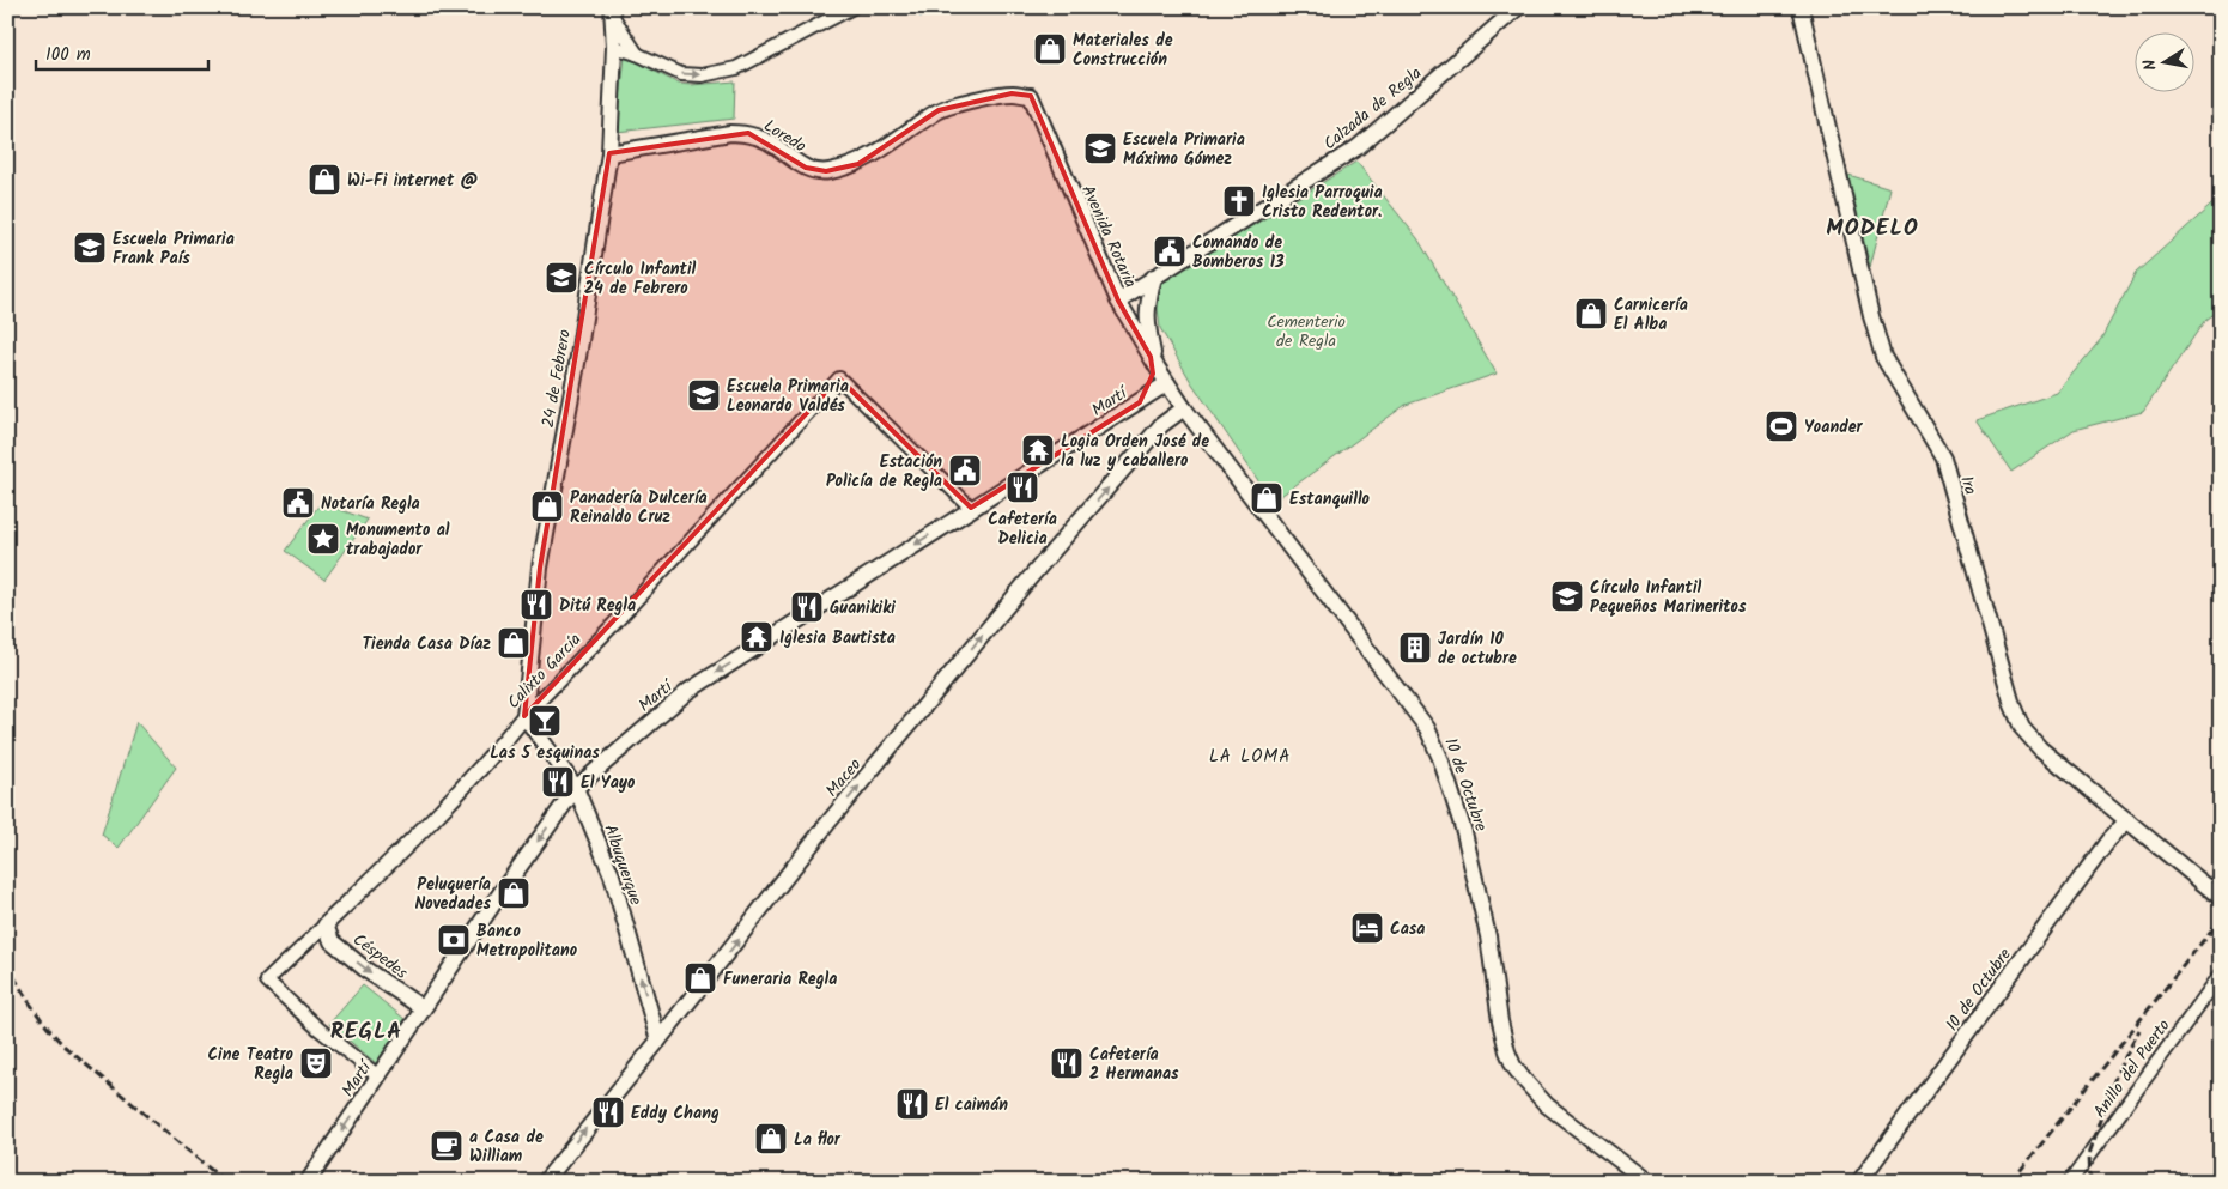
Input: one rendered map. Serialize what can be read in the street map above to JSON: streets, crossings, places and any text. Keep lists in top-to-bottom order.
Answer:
{
  "streets": {
    "main road": [
      "Calzada de Regla",
      "Loredo",
      "Avenida Rotaria",
      "24 de Febrero",
      "Martí",
      "1ra",
      "Calixto García",
      "Maceo",
      "10 de Octubre",
      "Albuquerque",
      "Céspedes"
    ],
    "street": ["Anillo del Puerto"]
  },
  "crossings": [
    ["Calzada de Regla", "Avenida Rotaria"],
    ["Loredo", "Avenida Rotaria"],
    ["Loredo", "24 de Febrero"],
    ["Avenida Rotaria", "Martí"],
    ["Avenida Rotaria", "10 de Octubre"],
    ["24 de Febrero", "Calixto García"],
    ["24 de Febrero", "Albuquerque"],
    ["Martí", "Calixto García"],
    ["Martí", "10 de Octubre"],
    ["Martí", "Albuquerque"],
    ["Martí", "Céspedes"],
    ["1ra", "10 de Octubre"],
    ["Calixto García", "Albuquerque"],
    ["Calixto García", "Céspedes"],
    ["Maceo", "10 de Octubre"],
    ["Maceo", "Albuquerque"]
  ],
  "one_way": [
    "Martí",
    "Maceo",
    "Albuquerque",
    "Céspedes"
  ],
  "districts": ["MODELO", "LA LOMA", "REGLA"],
  "parks": ["Cementerio de Regla"],
  "places": {
    "shop": [
      "Materiales de Construcción",
      "Wi-Fi internet @",
      "Carnicería El Alba",
      "Estanquillo",
      "Panadería Dulcería Reinaldo Cruz",
      "Tienda Casa Díaz",
      "Peluquería Novedades",
      "Funeraria Regla",
      "La flor"
    ],
    "school or university": [
      "Escuela Primaria Máximo Gómez",
      "Escuela Primaria Frank País",
      "Círculo Infantil 24 de Febrero",
      "Escuela Primaria Leonardo Valdés",
      "Círculo Infantil Pequeños Marineritos"
    ],
    "church": ["Iglesia Parroquia Cristo Redentor."],
    "public building": ["Comando de Bomberos 13", "Estación Policía de Regla", "Notaría Regla"],
    "sports": ["Yoander"],
    "temple": ["Logia Orden José de la luz y caballero", "Iglesia Bautista"],
    "restaurant": [
      "Cafetería Delicia",
      "Ditú Regla",
      "Guanikiki",
      "El Yayo",
      "Cafetería 2 Hermanas",
      "El caimán",
      "Eddy Chang"
    ],
    "place": ["Monumento al trabajador"],
    "building": ["Jardín 10 de octubre"],
    "bar": ["Las 5 esquinas"],
    "hotel": ["Casa"],
    "bank": ["Banco Metropolitano"],
    "theatre": ["Cine Teatro Regla"],
    "cafe": ["a Casa de William"]
  },
  "scale_bar": "100 m",
  "north": "left"
}
